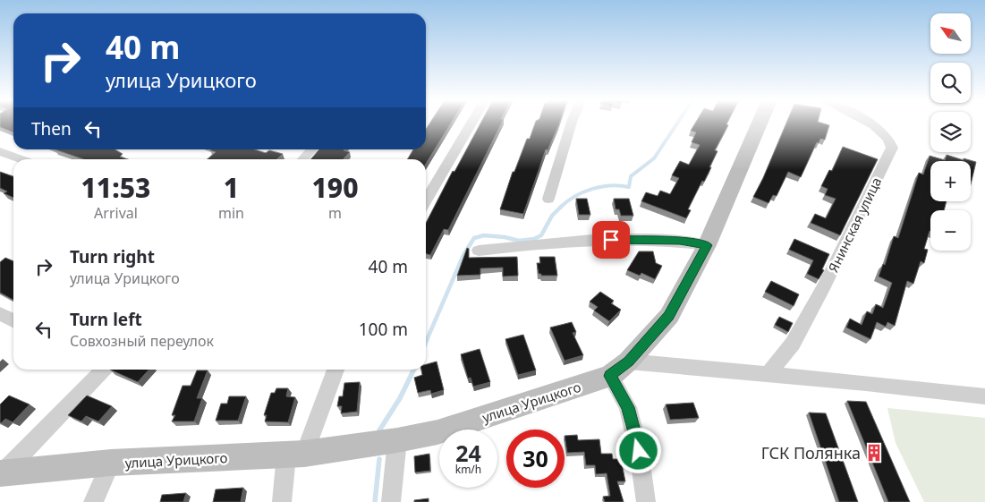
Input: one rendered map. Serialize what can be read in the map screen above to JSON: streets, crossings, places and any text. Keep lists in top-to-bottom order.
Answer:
{
  "streets": {
    "main road": ["улица Урицкого"],
    "street": ["Янинская улица"]
  },
  "places": {
    "building": ["ГСК Полянка"]
  },
  "north": "top left",
  "page": {
    "map_buttons": ["+", "−"],
    "turn": ["40 m", "улица Урицкого"],
    "then": "Then",
    "eta": [
      "11:53",
      "Arrival",
      "1",
      "min",
      "190",
      "m"
    ],
    "list": [
      {
        "name": "Turn right",
        "note": "улица Урицкого",
        "value": "40 m"
      },
      {
        "name": "Turn left",
        "note": "Совхозный переулок",
        "value": "100 m"
      }
    ],
    "speed": "24 km/h",
    "limit": "30"
  }
}
